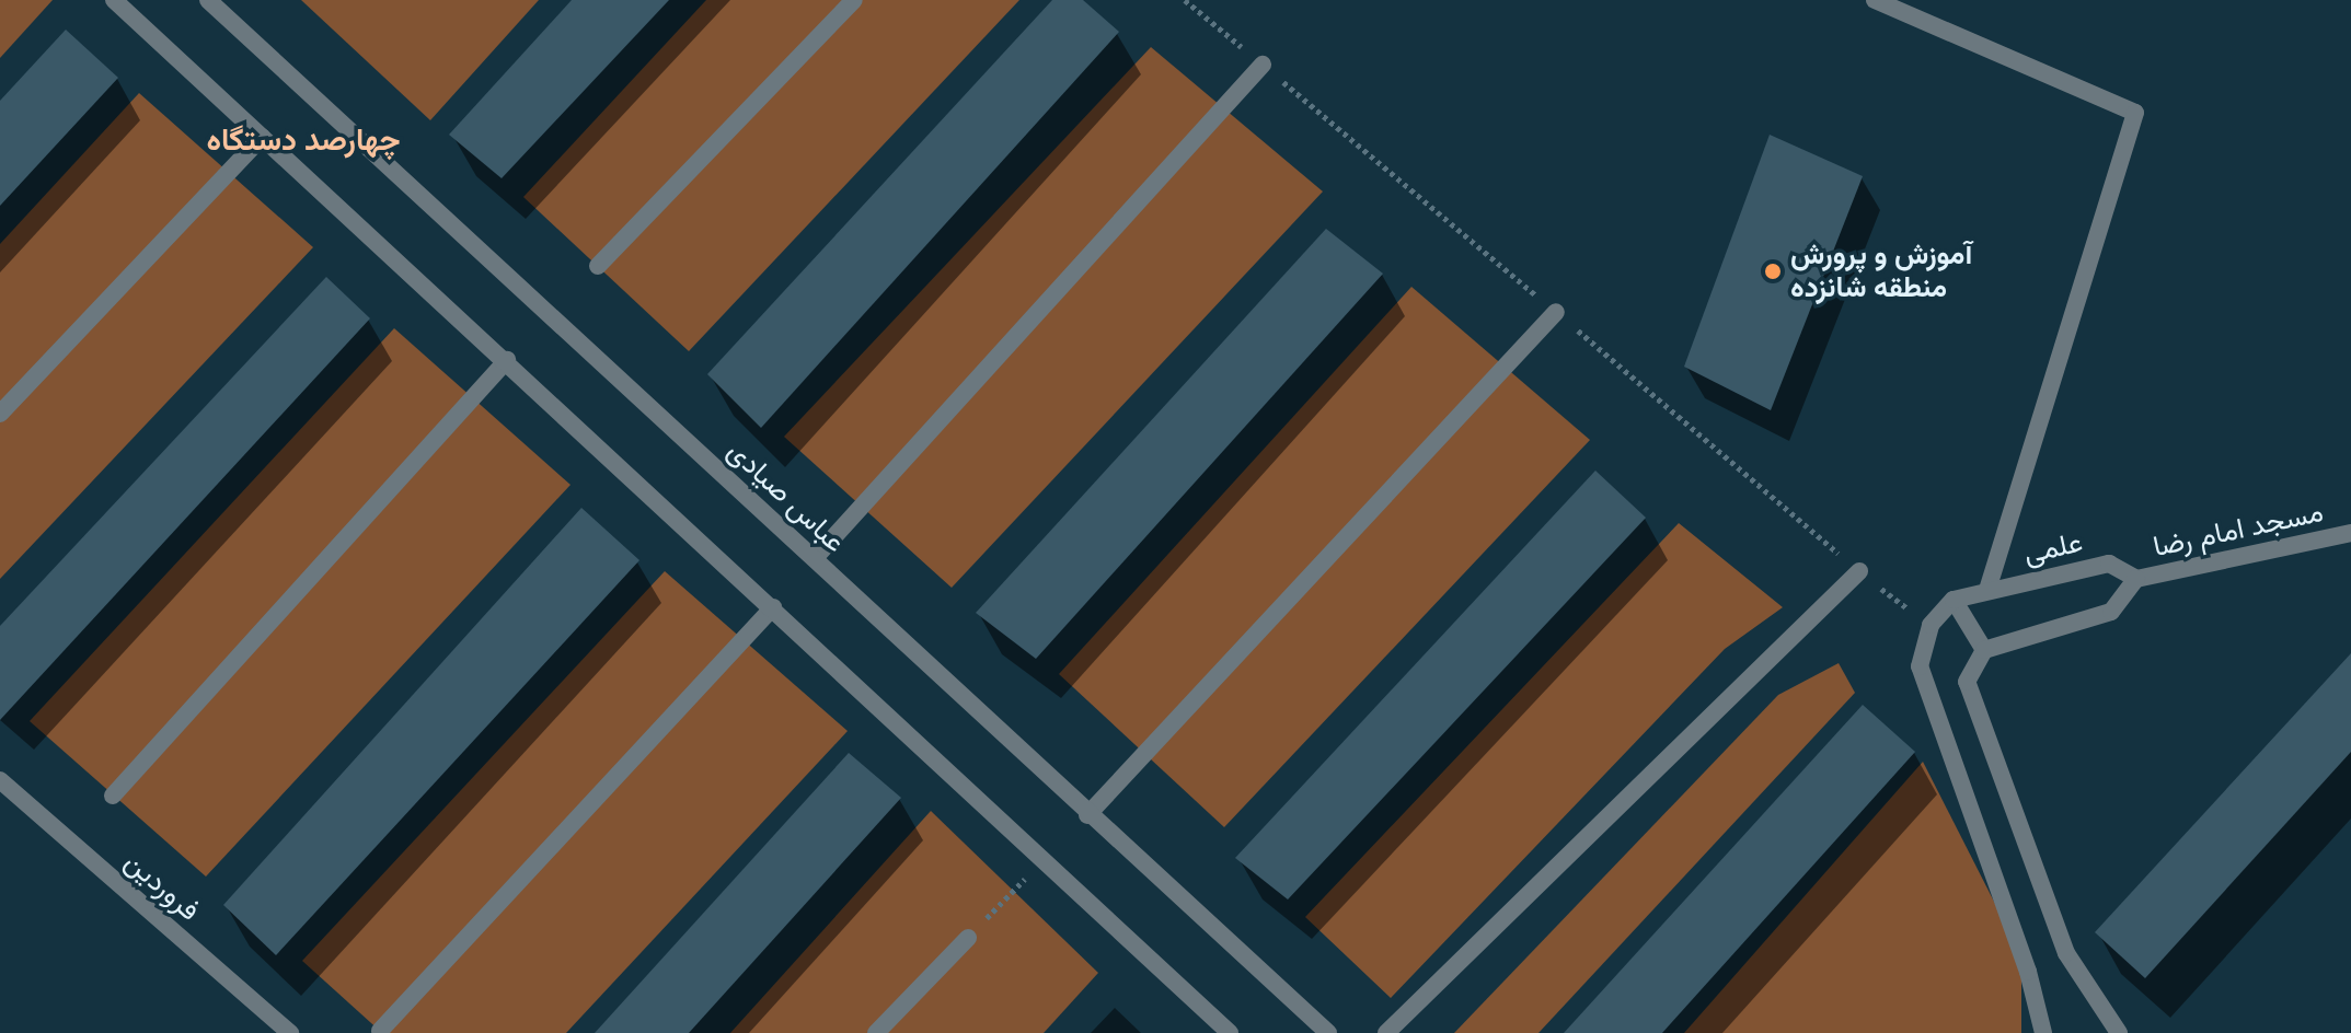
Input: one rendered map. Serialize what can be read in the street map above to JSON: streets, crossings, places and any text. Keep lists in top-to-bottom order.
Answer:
{
  "streets": {
    "street": [
      "عباس صیادی",
      "مسجد امام رضا",
      "علمی",
      "فروردین"
    ]
  },
  "crossings": [
    ["مسجد امام رضا", "علمی"]
  ],
  "districts": ["چهارصد دستگاه"],
  "places": ["آموزش و پرورش منطقه شانزده"]
}
